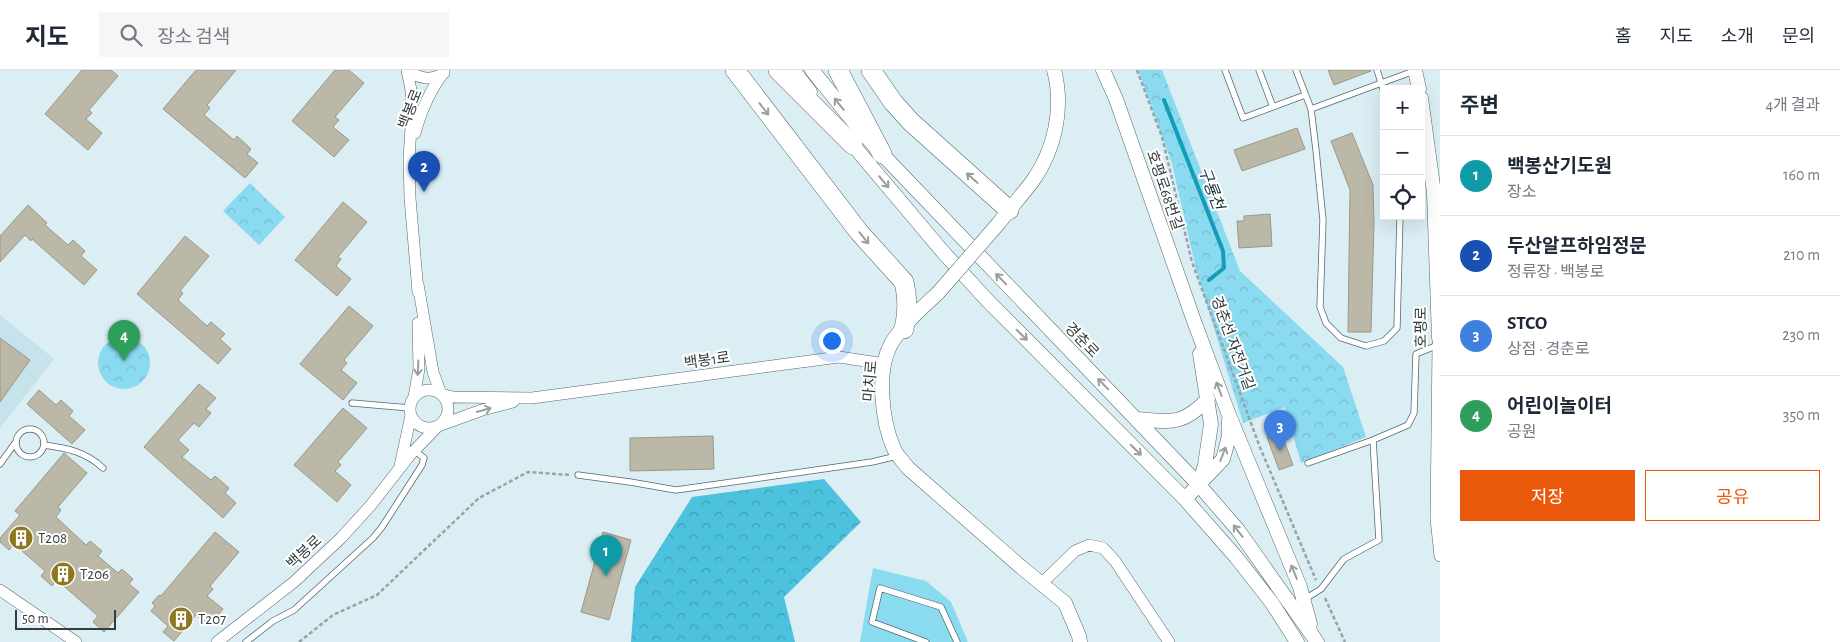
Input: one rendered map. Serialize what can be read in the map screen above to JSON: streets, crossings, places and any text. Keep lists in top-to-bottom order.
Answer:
{
  "streets": {
    "street": [
      "백봉로",
      "호평로68번길",
      "호평로",
      "경춘로",
      "백봉1로",
      "마치로"
    ],
    "path": ["경춘선 자전거길"]
  },
  "crossings": [
    ["백봉로", "백봉1로"],
    ["백봉1로", "마치로"]
  ],
  "water": ["구룡천"],
  "places": {
    "building": ["T208", "T206", "T207"]
  },
  "scale_bar": "50 m",
  "page": {
    "header": "지도",
    "search": "장소 검색",
    "nav": [
      "홈",
      "지도",
      "소개",
      "문의"
    ],
    "heading": ["주변", "4개 결과"],
    "map_buttons": ["+", "−"],
    "list": [
      {
        "mark": "1",
        "name": "백봉산기도원",
        "note": "장소",
        "value": "160 m"
      },
      {
        "mark": "2",
        "name": "두산알프하임정문",
        "note": "정류장 · 백봉로",
        "value": "210 m"
      },
      {
        "mark": "3",
        "name": "STCO",
        "note": "상점 · 경춘로",
        "value": "230 m"
      },
      {
        "mark": "4",
        "name": "어린이놀이터",
        "note": "공원",
        "value": "350 m"
      }
    ],
    "pins": [
      "2",
      "4",
      "3",
      "1"
    ],
    "buttons": ["저장", "공유"],
    "scale": "50 m"
  }
}
